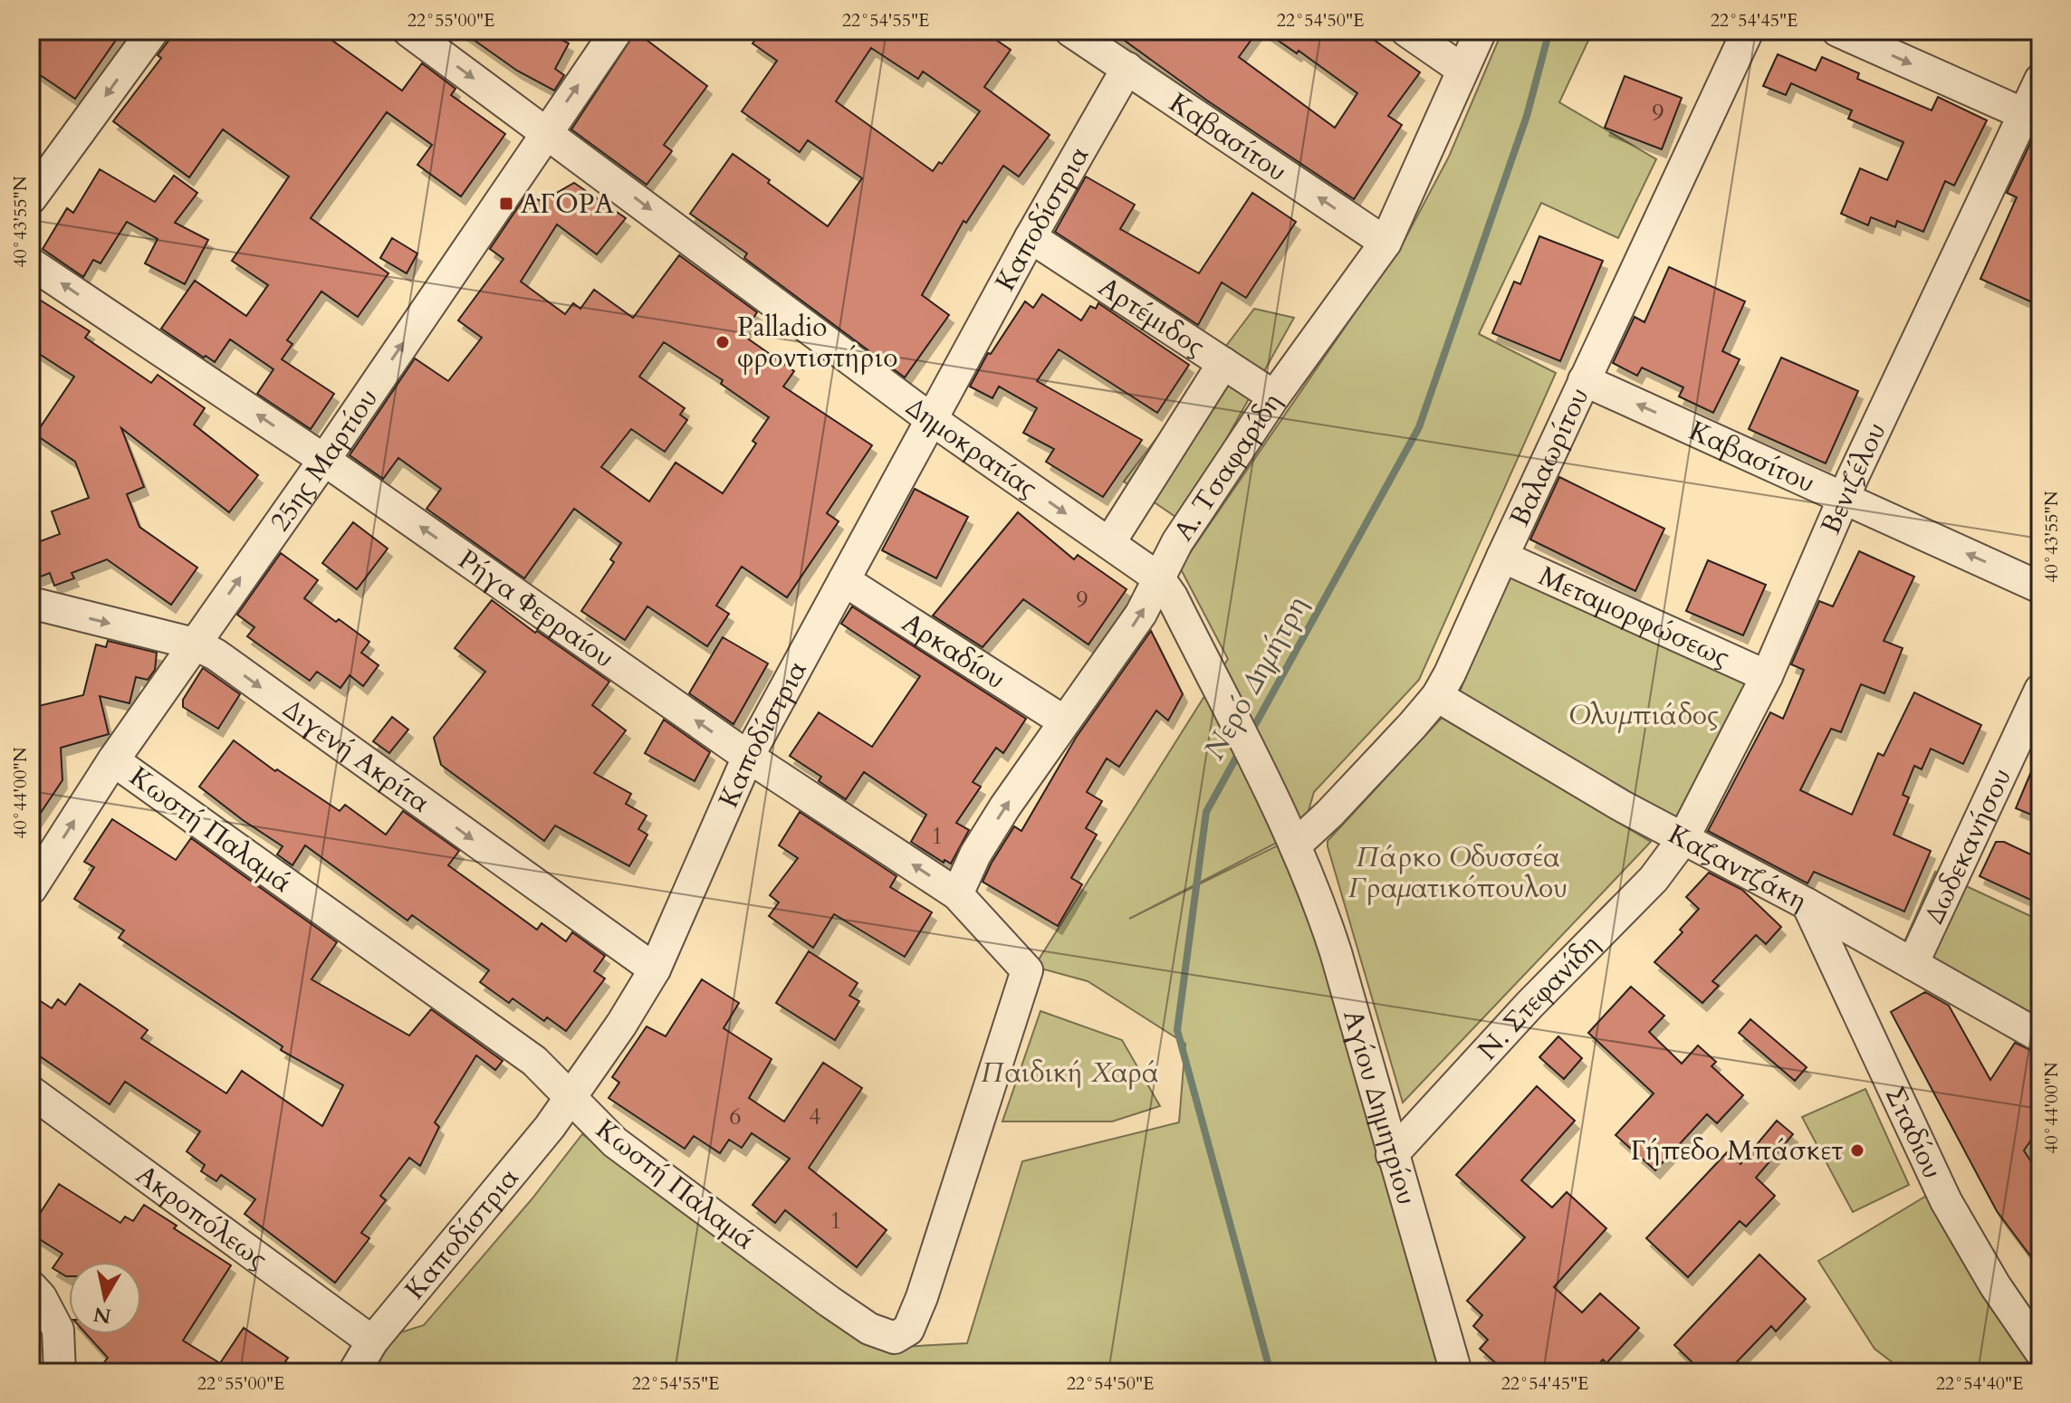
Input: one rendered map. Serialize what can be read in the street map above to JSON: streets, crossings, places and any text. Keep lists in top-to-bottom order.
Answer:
{
  "streets": {
    "street": [
      "Καβασίτου",
      "Καποδίστρια",
      "Αρτέμιδος",
      "Δημοκρατίας",
      "Βαλαωρίτου",
      "25ης Μαρτίου",
      "Α. Τσαφαρίδη",
      "Βενιζέλου",
      "Ρήγα Φερραίου",
      "Μεταμορφώσεως",
      "Αρκαδίου",
      "Διγενή Ακρίτα",
      "Κωστή Παλαμά",
      "Δωδεκανήσου",
      "Καζαντζάκη",
      "Ν. Στεφανίδη",
      "Αγίου Δημητρίου",
      "Σταδίου",
      "Ακροπόλεως"
    ]
  },
  "crossings": [
    ["Καβασίτου", "Καποδίστρια"],
    ["Καβασίτου", "Βαλαωρίτου"],
    ["Καβασίτου", "Α. Τσαφαρίδη"],
    ["Καβασίτου", "Βενιζέλου"],
    ["Καποδίστρια", "Αρτέμιδος"],
    ["Καποδίστρια", "Δημοκρατίας"],
    ["Καποδίστρια", "Ρήγα Φερραίου"],
    ["Καποδίστρια", "Αρκαδίου"],
    ["Καποδίστρια", "Διγενή Ακρίτα"],
    ["Καποδίστρια", "Κωστή Παλαμά"],
    ["Καποδίστρια", "Ακροπόλεως"],
    ["Αρτέμιδος", "Α. Τσαφαρίδη"],
    ["Δημοκρατίας", "Βαλαωρίτου"],
    ["Δημοκρατίας", "25ης Μαρτίου"],
    ["Δημοκρατίας", "Α. Τσαφαρίδη"],
    ["Δημοκρατίας", "Αγίου Δημητρίου"],
    ["Βαλαωρίτου", "Μεταμορφώσεως"],
    ["Βαλαωρίτου", "Καζαντζάκη"],
    ["Βαλαωρίτου", "Αγίου Δημητρίου"],
    ["25ης Μαρτίου", "Ρήγα Φερραίου"],
    ["25ης Μαρτίου", "Διγενή Ακρίτα"],
    ["25ης Μαρτίου", "Κωστή Παλαμά"],
    ["Α. Τσαφαρίδη", "Ρήγα Φερραίου"],
    ["Α. Τσαφαρίδη", "Αρκαδίου"],
    ["Βενιζέλου", "Μεταμορφώσεως"],
    ["Βενιζέλου", "Καζαντζάκη"],
    ["Βενιζέλου", "Ν. Στεφανίδη"],
    ["Ρήγα Φερραίου", "Κωστή Παλαμά"],
    ["Δωδεκανήσου", "Καζαντζάκη"],
    ["Καζαντζάκη", "Ν. Στεφανίδη"],
    ["Καζαντζάκη", "Σταδίου"],
    ["Ν. Στεφανίδη", "Αγίου Δημητρίου"]
  ],
  "one_way": [
    "Καβασίτου",
    "Δημοκρατίας",
    "25ης Μαρτίου",
    "Α. Τσαφαρίδη",
    "Ρήγα Φερραίου",
    "Διγενή Ακρίτα"
  ],
  "water": ["Νερό Δημήτρη"],
  "parks": ["Ολυμπιάδος", "Πάρκο Οδυσσέα Γραματικόπουλου", "Παιδική Χαρά"],
  "places": {
    "transit": ["ΑΓΟΡΑ"],
    "other": ["Palladio φροντιστήριο", "Γήπεδο Μπάσκετ"]
  },
  "house_numbers": [
    "9",
    "9",
    "1",
    "6",
    "4",
    "1"
  ],
  "north": "bottom",
  "coordinates": [
    "22°55'00\"E",
    "22°54'55\"E",
    "22°54'50\"E",
    "22°54'45\"E",
    "40°43'55\"N",
    "40°44'00\"N",
    "22°54'40\"E"
  ]
}
